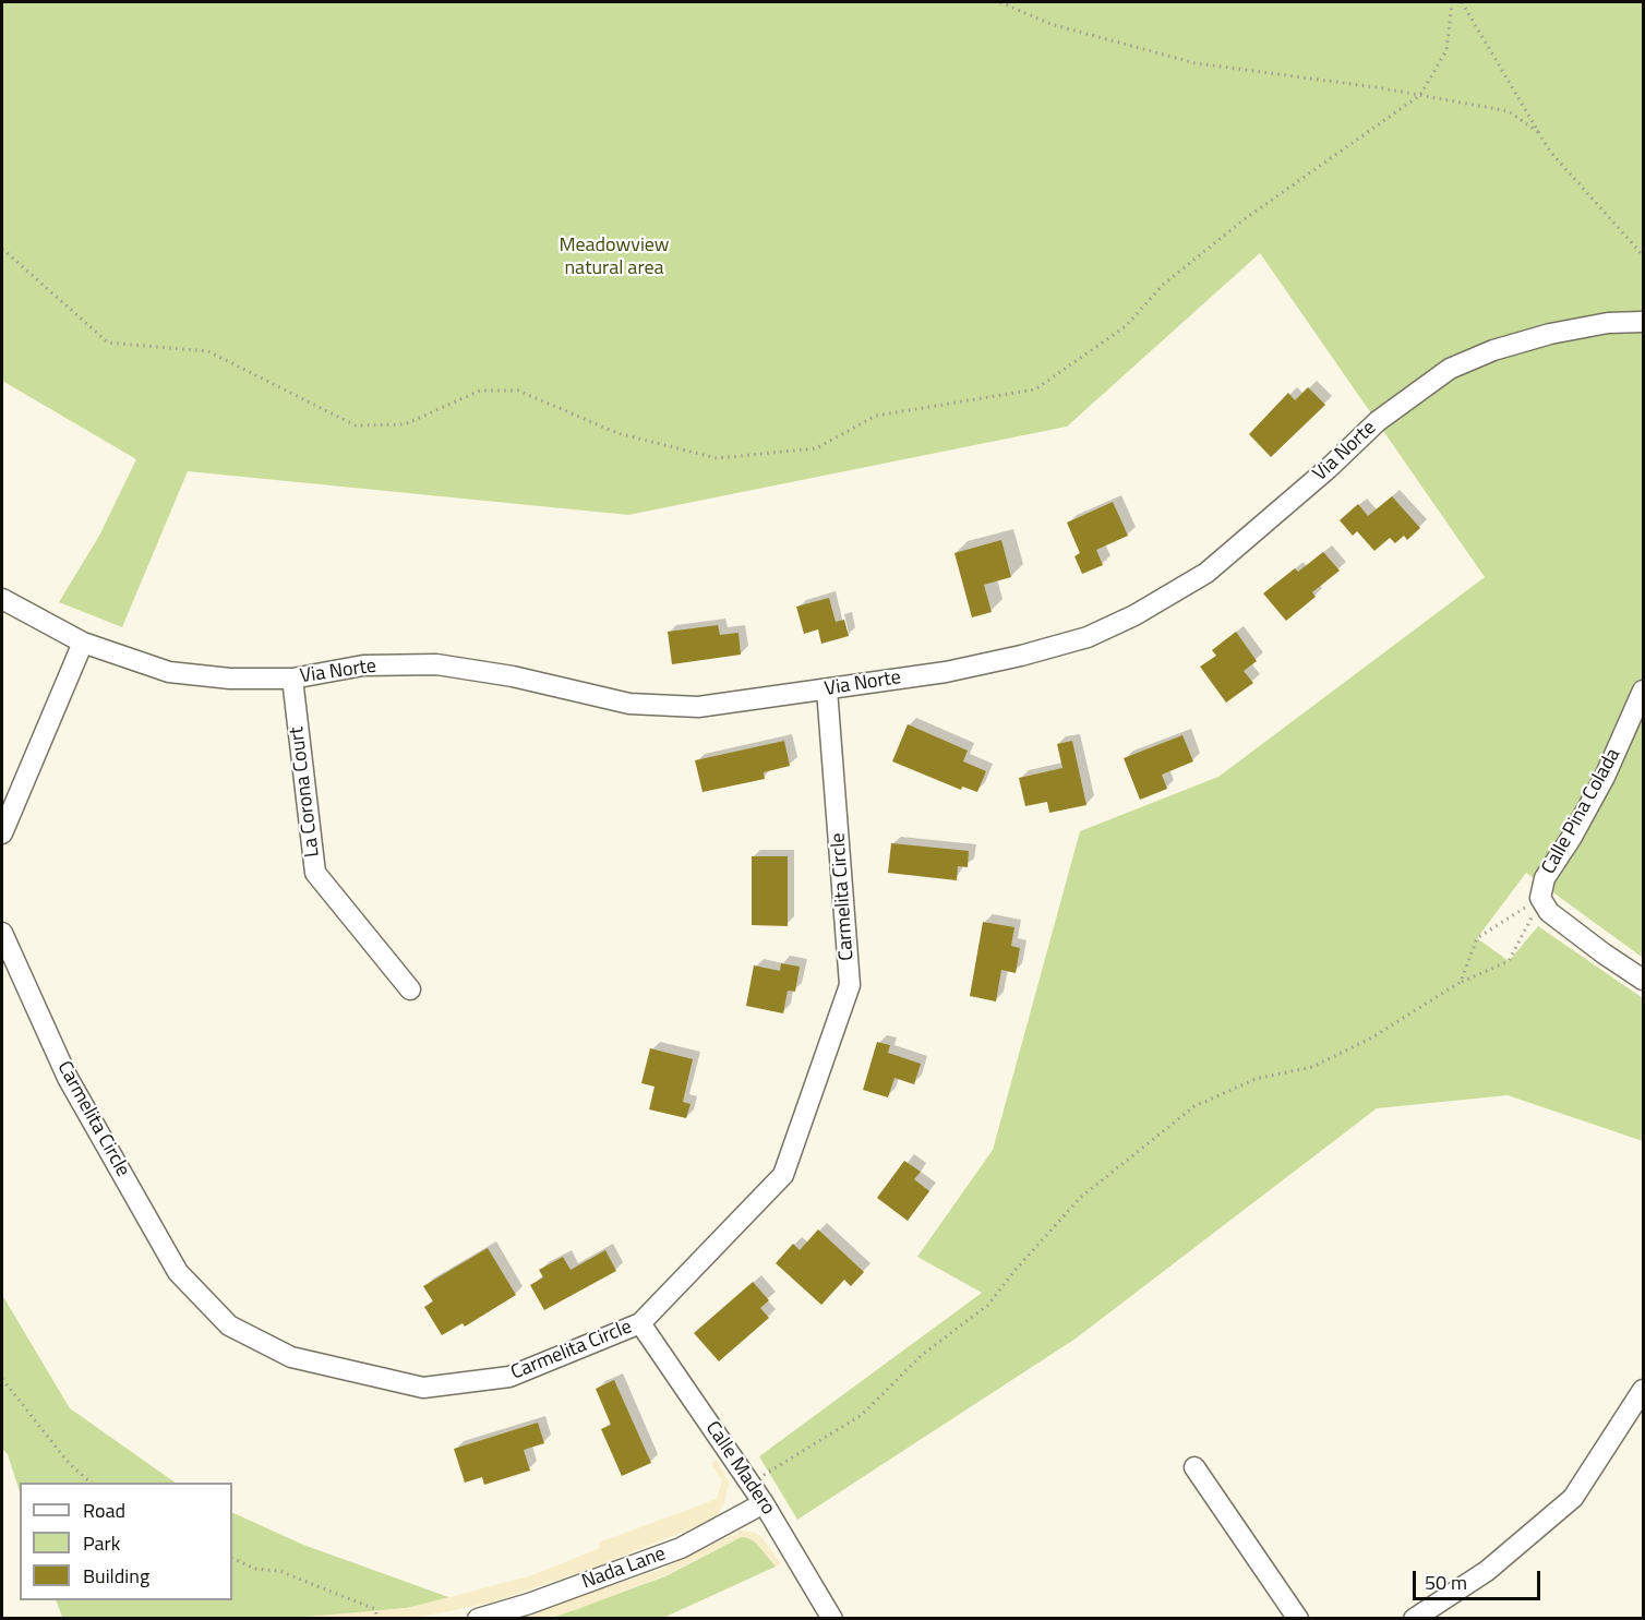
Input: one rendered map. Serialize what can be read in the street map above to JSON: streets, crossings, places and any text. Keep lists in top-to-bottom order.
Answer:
{
  "streets": {
    "street": [
      "Via Norte",
      "La Corona Court",
      "Calle Pina Colada",
      "Carmelita Circle",
      "Calle Madero",
      "Nada Lane"
    ]
  },
  "crossings": [
    ["Via Norte", "La Corona Court"],
    ["Via Norte", "Carmelita Circle"],
    ["Carmelita Circle", "Calle Madero"],
    ["Calle Madero", "Nada Lane"]
  ],
  "parks": ["Meadowview natural area"],
  "legend": ["Road", "Park", "Building"],
  "scale_bar": "50 m"
}
